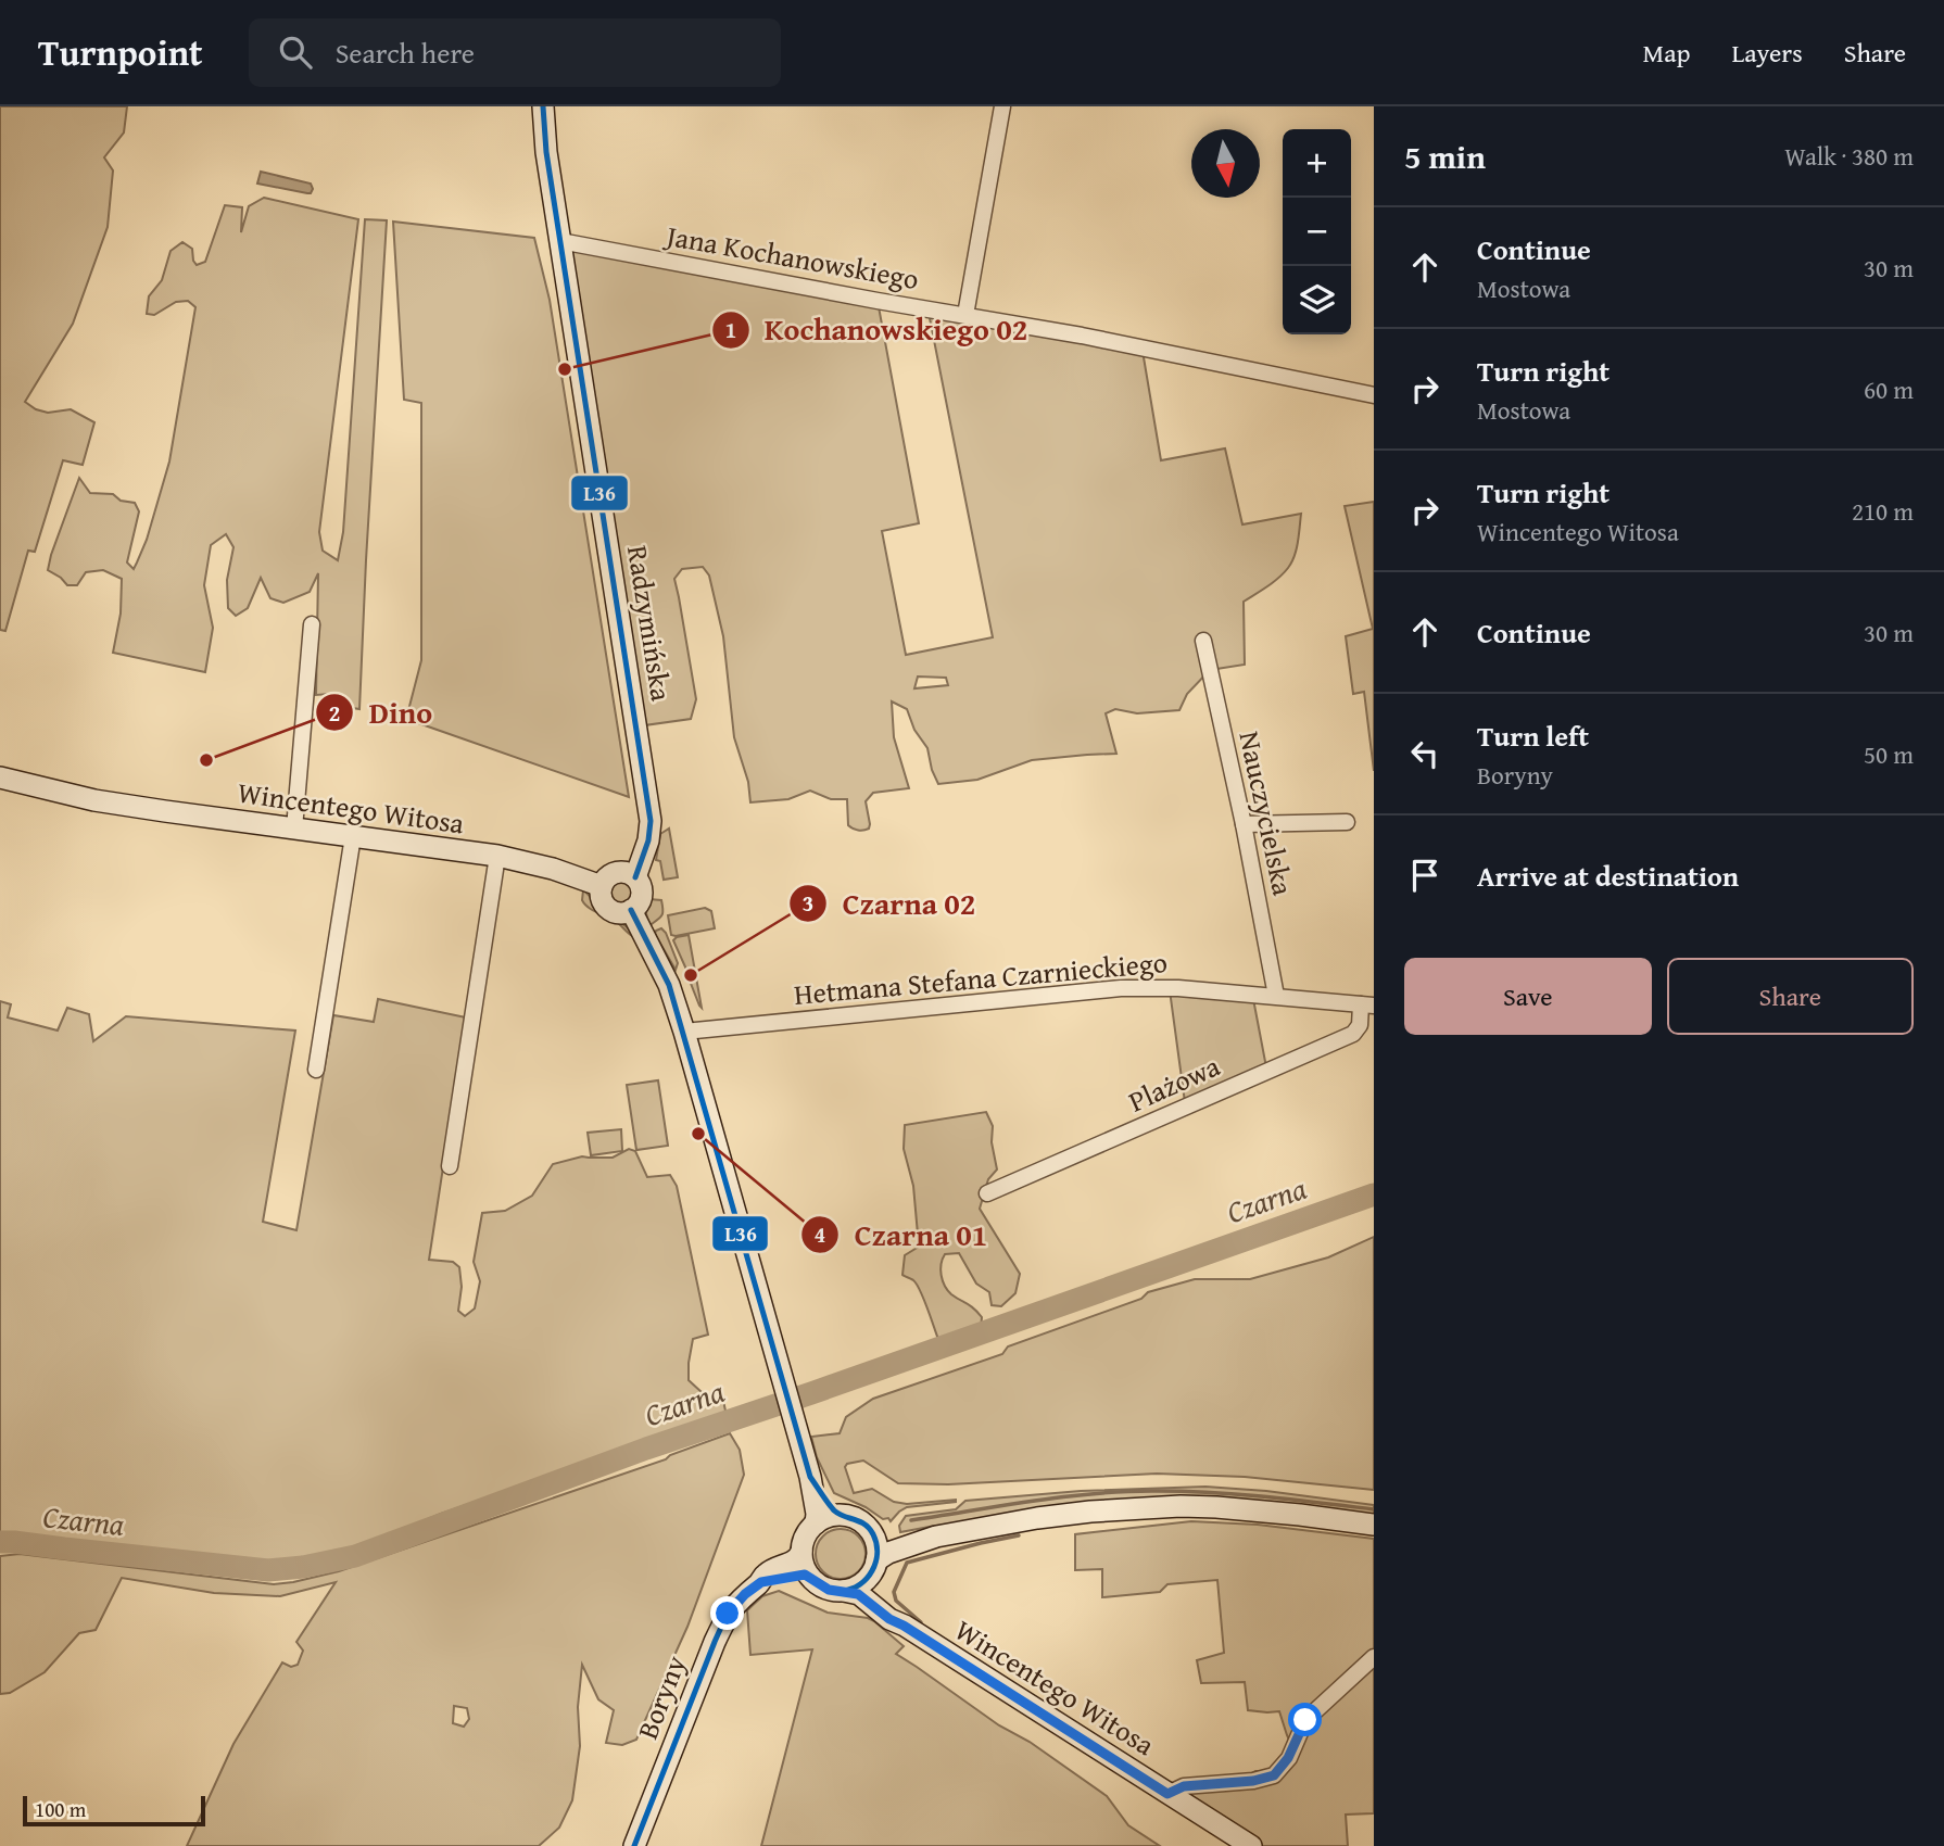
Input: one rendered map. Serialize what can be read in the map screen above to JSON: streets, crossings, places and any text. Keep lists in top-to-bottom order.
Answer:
{
  "streets": {
    "main road": ["Radzymińska", "Wincentego Witosa", "Boryny"],
    "street": [
      "Jana Kochanowskiego",
      "Nauczycielska",
      "Hetmana Stefana Czarnieckiego",
      "Plażowa"
    ]
  },
  "crossings": [
    ["Jana Kochanowskiego", "Radzymińska"],
    ["Radzymińska", "Wincentego Witosa"],
    ["Wincentego Witosa", "Boryny"],
    ["Nauczycielska", "Hetmana Stefana Czarnieckiego"],
    ["Hetmana Stefana Czarnieckiego", "Plażowa"]
  ],
  "water": ["Czarna"],
  "places": [
    "Kochanowskiego 02",
    "Dino",
    "Czarna 02",
    "Czarna 01"
  ],
  "lines": ["transit line L36"],
  "scale_bar": "100 m",
  "north": "bottom",
  "page": {
    "header": "Turnpoint",
    "search": "Search here",
    "nav": ["Map", "Layers", "Share"],
    "heading": ["5 min", "Walk · 380 m"],
    "map_buttons": ["+", "−"],
    "list": [
      ["Continue", "Mostowa", "30 m"],
      ["Turn right", "Mostowa", "60 m"],
      ["Turn right", "Wincentego Witosa", "210 m"],
      ["Continue", "30 m"],
      ["Turn left", "Boryny", "50 m"],
      "Arrive at destination"
    ],
    "buttons": ["Save", "Share"],
    "scale": "100 m"
  }
}
